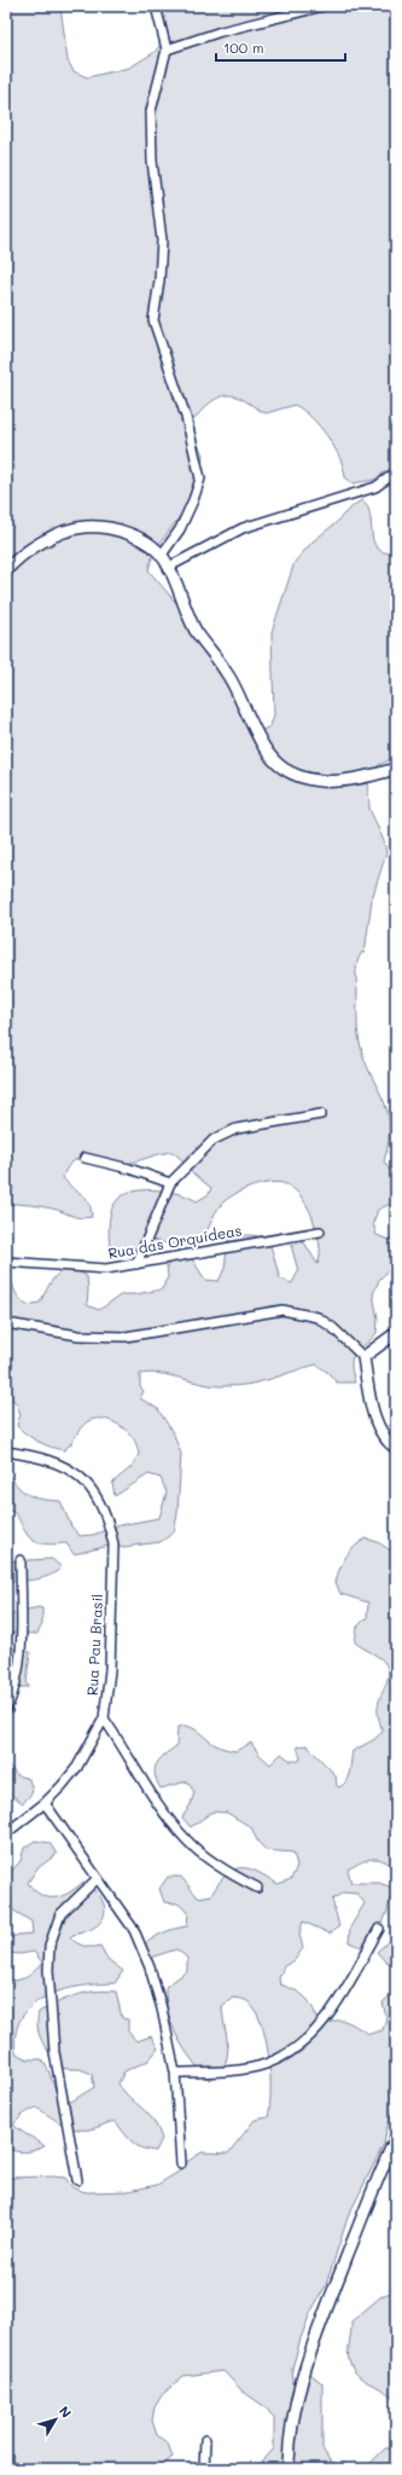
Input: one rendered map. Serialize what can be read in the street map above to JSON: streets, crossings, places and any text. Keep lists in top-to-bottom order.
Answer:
{
  "streets": {
    "street": ["Rua das Orquídeas", "Rua Pau Brasil"]
  },
  "scale_bar": "100 m",
  "north": "top right"
}
